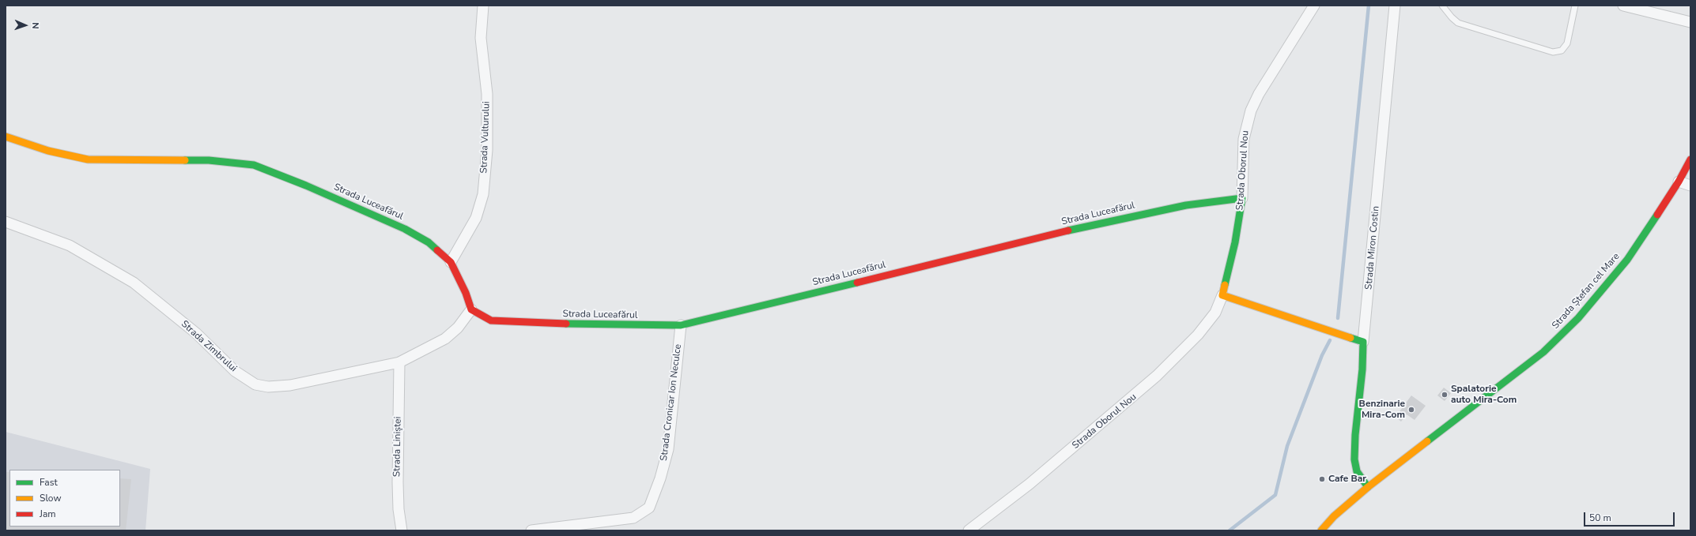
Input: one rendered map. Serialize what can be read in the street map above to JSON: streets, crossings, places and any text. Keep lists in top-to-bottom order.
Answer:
{
  "streets": {
    "street": [
      "Strada Vulturului",
      "Strada Oborul Nou",
      "Strada Luceafărul",
      "Strada Miron Costin",
      "Strada Ștefan cel Mare",
      "Strada Zimbrului",
      "Strada Cronicar Ion Neculce",
      "Strada Liniștei"
    ]
  },
  "crossings": [
    ["Strada Vulturului", "Strada Luceafărul"],
    ["Strada Oborul Nou", "Strada Luceafărul"],
    ["Strada Luceafărul", "Strada Zimbrului"],
    ["Strada Luceafărul", "Strada Cronicar Ion Neculce"],
    ["Strada Miron Costin", "Strada Ștefan cel Mare"],
    ["Strada Zimbrului", "Strada Liniștei"]
  ],
  "places": ["Spalatorie auto Mira-Com", "Benzinarie Mira-Com", "Cafe Bar"],
  "legend": ["Fast", "Slow", "Jam"],
  "scale_bar": "50 m",
  "north": "right"
}
